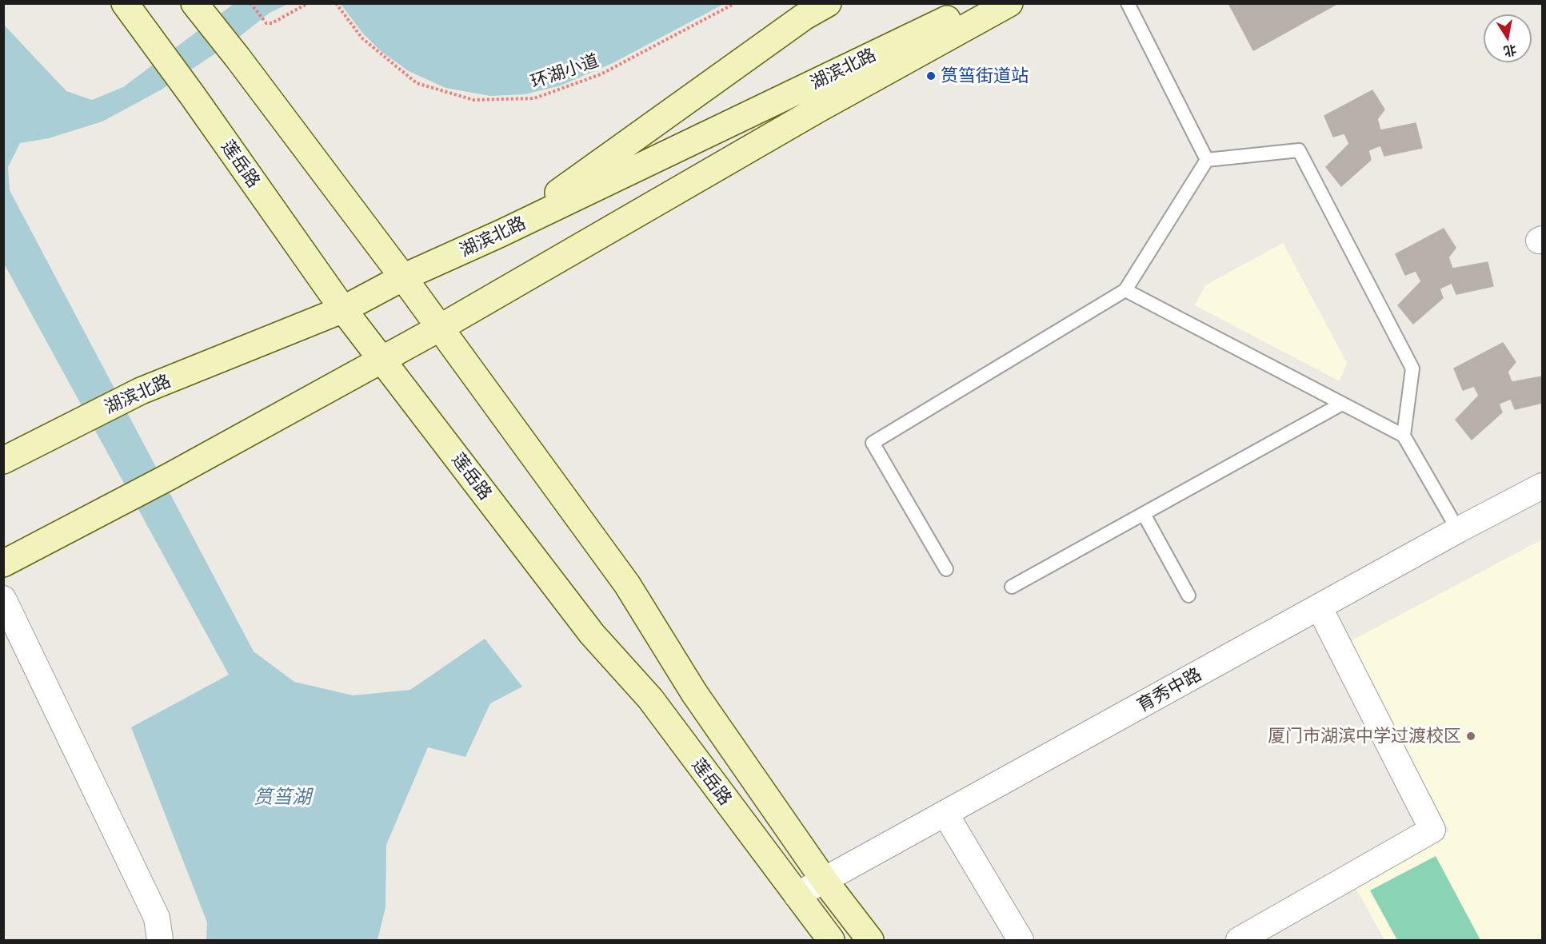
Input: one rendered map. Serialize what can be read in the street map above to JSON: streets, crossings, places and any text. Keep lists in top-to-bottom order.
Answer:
{
  "streets": {
    "main road": ["湖滨北路", "莲岳路"],
    "street": ["育秀中路"],
    "path": ["环湖小道"]
  },
  "crossings": [
    ["湖滨北路", "莲岳路"],
    ["莲岳路", "育秀中路"]
  ],
  "water": ["筼筜湖"],
  "places": ["筼筜街道站", "厦门市湖滨中学过渡校区"],
  "north": "bottom"
}
